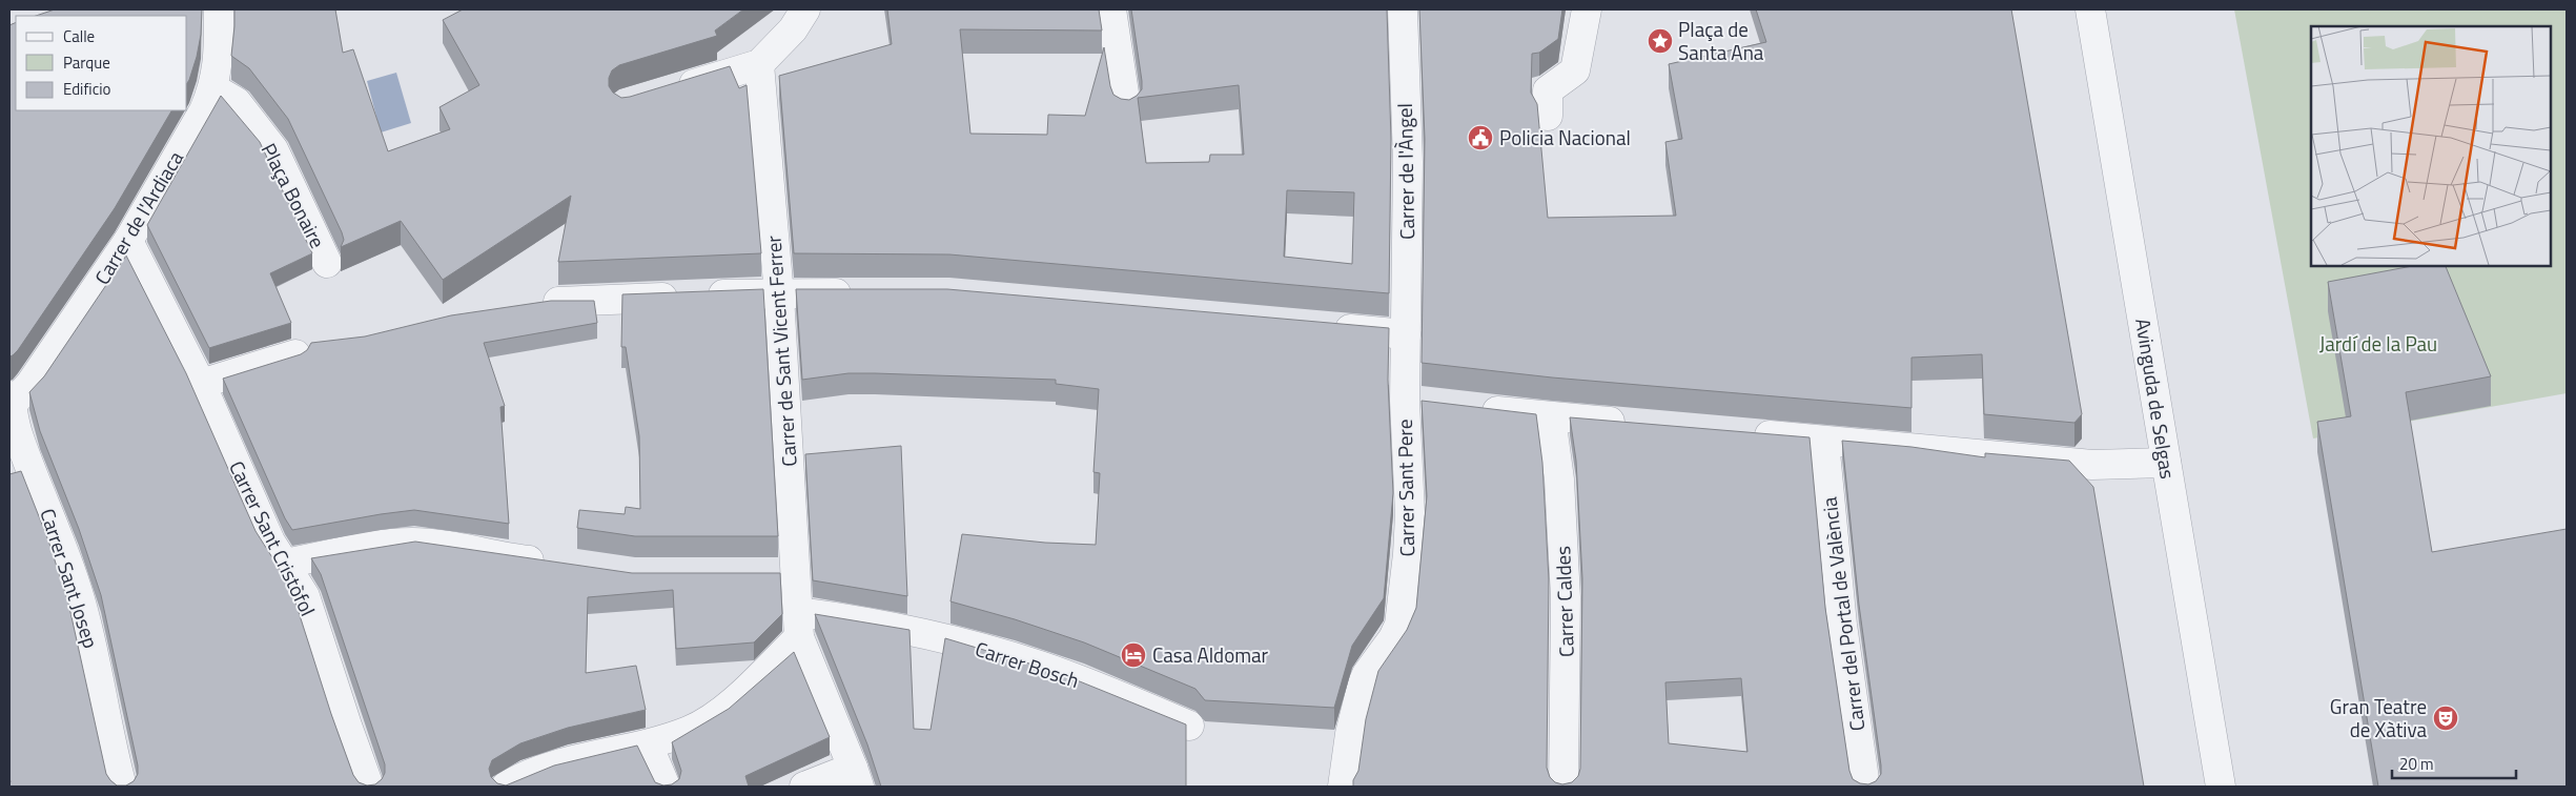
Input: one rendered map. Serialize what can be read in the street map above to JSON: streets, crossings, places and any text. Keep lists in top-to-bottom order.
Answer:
{
  "streets": {
    "street": [
      "Carrer de l'Àngel",
      "Plaça Bonaire",
      "Carrer de l'Ardiaca",
      "Carrer de Sant Vicent Ferrer",
      "Avinguda de Selgas",
      "Carrer Sant Pere",
      "Carrer Sant Cristòfol",
      "Carrer Sant Josep",
      "Carrer Caldes",
      "Carrer del Portal de València",
      "Carrer Bosch"
    ]
  },
  "crossings": [
    ["Carrer de l'Àngel", "Carrer Sant Pere"],
    ["Plaça Bonaire", "Carrer de l'Ardiaca"],
    ["Carrer de l'Ardiaca", "Carrer Sant Cristòfol"],
    ["Carrer de l'Ardiaca", "Carrer Sant Josep"],
    ["Carrer de Sant Vicent Ferrer", "Carrer Bosch"]
  ],
  "parks": ["Jardí de la Pau"],
  "places": {
    "place": ["Plaça de Santa Ana"],
    "public building": ["Policia Nacional"],
    "hotel": ["Casa Aldomar"],
    "theatre": ["Gran Teatre de Xàtiva"]
  },
  "legend": ["Calle", "Parque", "Edificio"],
  "scale_bar": "20 m"
}
